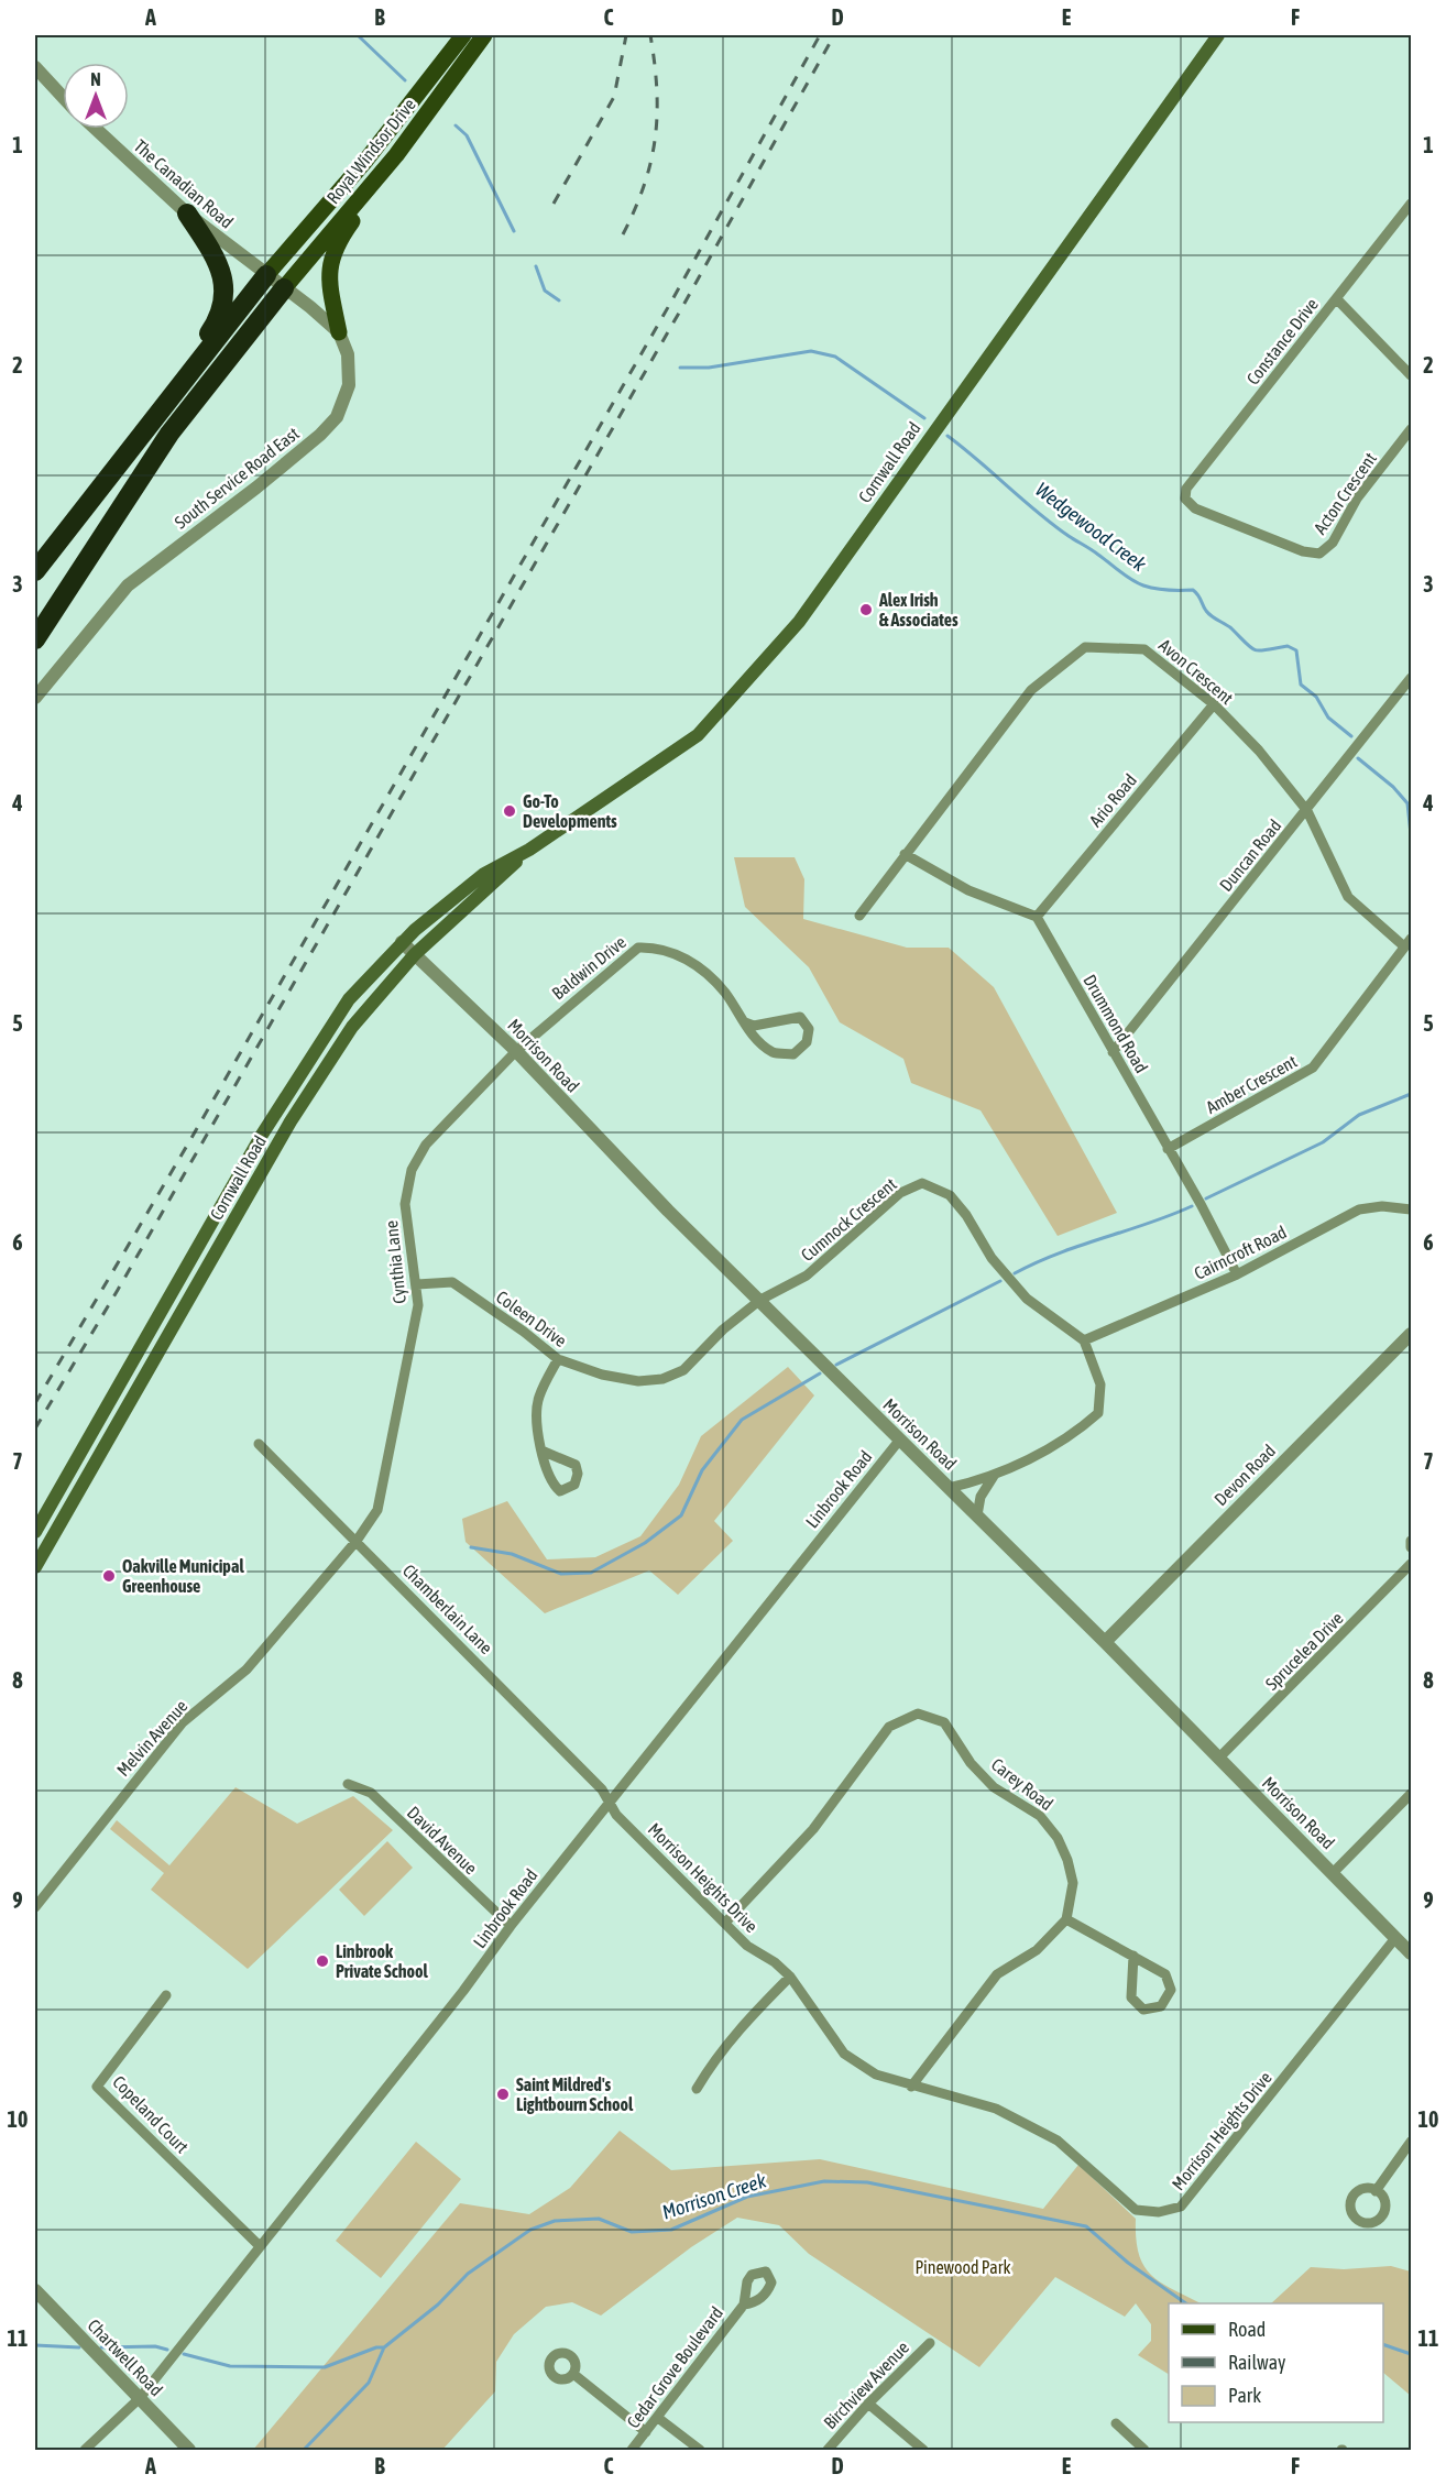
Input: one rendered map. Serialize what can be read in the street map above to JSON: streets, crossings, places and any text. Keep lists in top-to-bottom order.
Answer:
{
  "streets": {
    "main road": ["Royal Windsor Drive", "Cornwall Road"],
    "street": [
      "The Canadian Road",
      "Constance Drive",
      "South Service Road East",
      "Acton Crescent",
      "Avon Crescent",
      "Ario Road",
      "Duncan Road",
      "Baldwin Drive",
      "Drummond Road",
      "Morrison Road",
      "Amber Crescent",
      "Cumnock Crescent",
      "Cairncroft Road",
      "Cynthia Lane",
      "Coleen Drive",
      "Devon Road",
      "Linbrook Road",
      "Chamberlain Lane",
      "Sprucelea Drive",
      "Melvin Avenue",
      "Carey Road",
      "David Avenue",
      "Morrison Heights Drive",
      "Copeland Court",
      "Chartwell Road",
      "Cedar Grove Boulevard",
      "Birchview Avenue"
    ]
  },
  "crossings": [
    ["Royal Windsor Drive", "The Canadian Road"],
    ["Constance Drive", "Acton Crescent"],
    ["Cornwall Road", "Morrison Road"],
    ["Avon Crescent", "Ario Road"],
    ["Avon Crescent", "Duncan Road"],
    ["Avon Crescent", "Amber Crescent"],
    ["Ario Road", "Drummond Road"],
    ["Duncan Road", "Drummond Road"],
    ["Baldwin Drive", "Morrison Road"],
    ["Baldwin Drive", "Cynthia Lane"],
    ["Drummond Road", "Amber Crescent"],
    ["Drummond Road", "Cairncroft Road"],
    ["Morrison Road", "Cumnock Crescent"],
    ["Morrison Road", "Cynthia Lane"],
    ["Morrison Road", "Coleen Drive"],
    ["Morrison Road", "Devon Road"],
    ["Morrison Road", "Linbrook Road"],
    ["Morrison Road", "Sprucelea Drive"],
    ["Morrison Road", "Morrison Heights Drive"],
    ["Cumnock Crescent", "Cairncroft Road"],
    ["Cumnock Crescent", "Coleen Drive"],
    ["Cynthia Lane", "Coleen Drive"],
    ["Cynthia Lane", "Chamberlain Lane"],
    ["Cynthia Lane", "Melvin Avenue"],
    ["Linbrook Road", "Chamberlain Lane"],
    ["Linbrook Road", "David Avenue"],
    ["Linbrook Road", "Morrison Heights Drive"],
    ["Linbrook Road", "Copeland Court"],
    ["Linbrook Road", "Chartwell Road"],
    ["Chamberlain Lane", "Melvin Avenue"],
    ["Chamberlain Lane", "Morrison Heights Drive"],
    ["Carey Road", "Morrison Heights Drive"]
  ],
  "water": ["Wedgewood Creek", "Morrison Creek"],
  "parks": ["Pinewood Park"],
  "places": [
    "Alex Irish & Associates",
    "Go-To Developments",
    "Oakville Municipal Greenhouse",
    "Linbrook Private School",
    "Saint Mildred's Lightbourn School"
  ],
  "legend": ["Road", "Railway", "Park"],
  "north": "top",
  "grid": {
    "columns": [
      "A",
      "B",
      "C",
      "D",
      "E",
      "F"
    ],
    "rows": [
      "1",
      "2",
      "3",
      "4",
      "5",
      "6",
      "7",
      "8",
      "9",
      "10",
      "11"
    ]
  }
}
